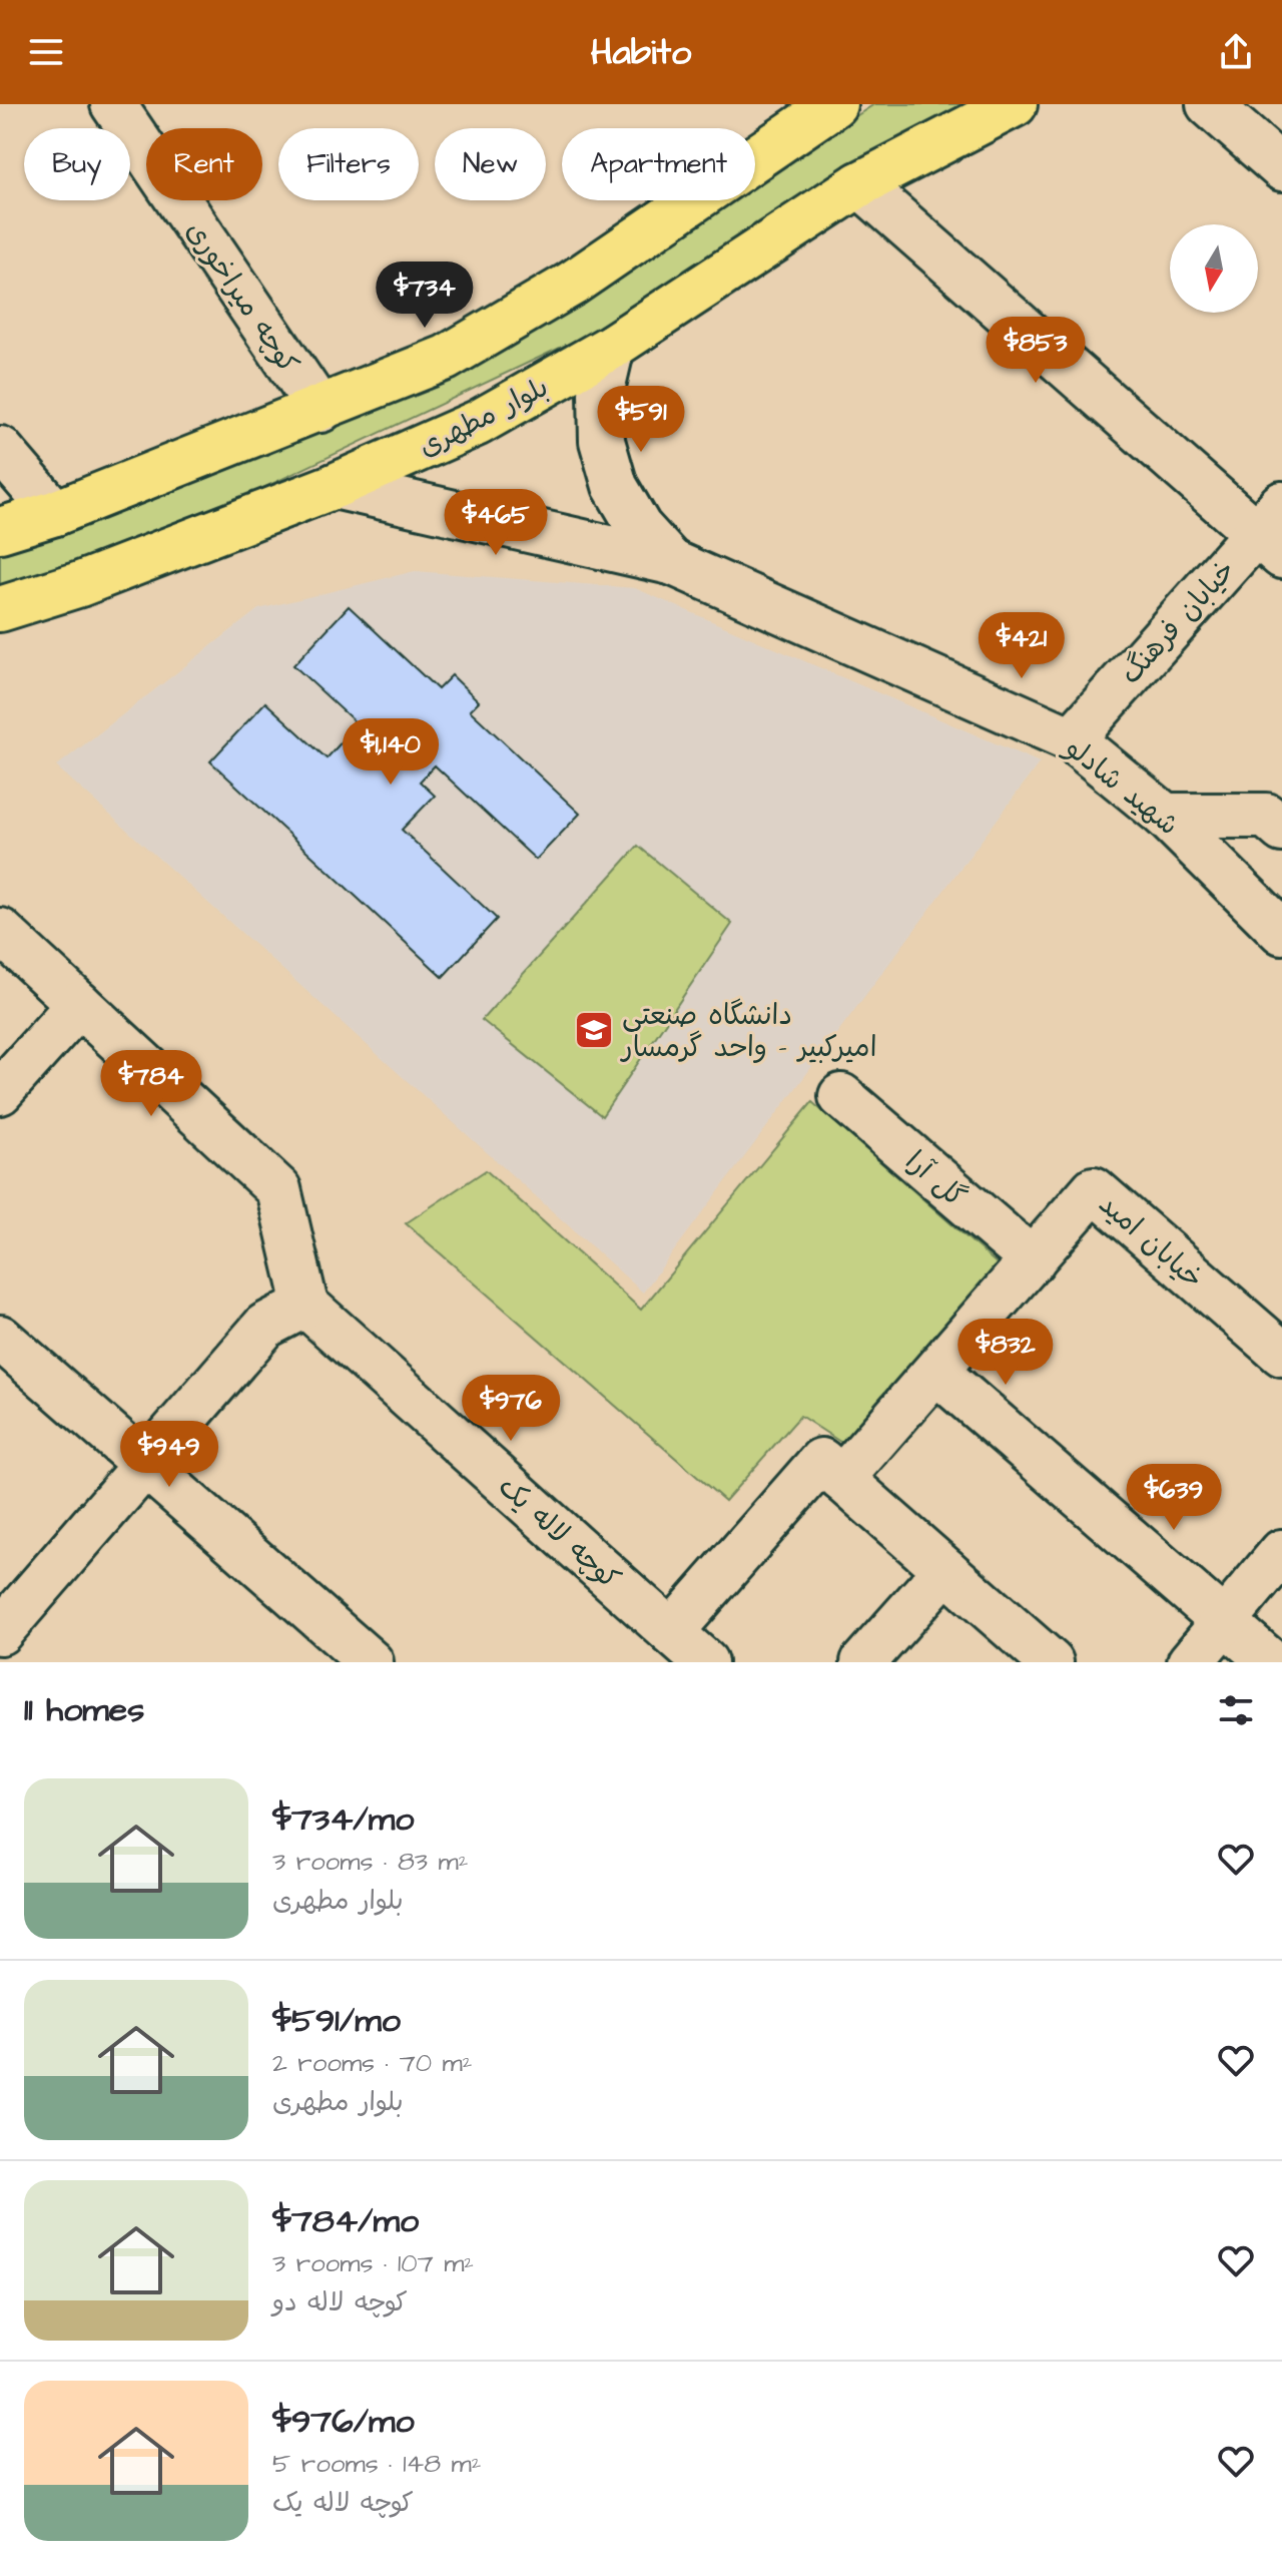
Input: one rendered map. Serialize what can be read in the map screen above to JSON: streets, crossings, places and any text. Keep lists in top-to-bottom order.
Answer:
{
  "streets": {
    "main road": ["بلوار مطهری"],
    "street": [
      "کوچه میراخوری",
      "خیابان فرهنگ",
      "شهید شادلو",
      "گل آرا",
      "خیابان امید",
      "کوچه لاله یک"
    ]
  },
  "crossings": [
    ["خیابان فرهنگ", "شهید شادلو"],
    ["گل آرا", "خیابان امید"]
  ],
  "places": {
    "school or university": ["دانشگاه صنعتی امیرکبیر - واحد گرمسار"]
  },
  "north": "bottom",
  "page": {
    "header": "Habito",
    "chip": [
      "Buy",
      "Rent",
      "Filters",
      "New",
      "Apartment"
    ],
    "price": [
      "$734",
      "$853",
      "$591",
      "$465",
      "$421",
      "$1,140",
      "$784",
      "$832",
      "$976",
      "$949",
      "$639"
    ],
    "heading": "11 homes",
    "list": [
      {
        "name": "$734/mo",
        "note": "3 rooms · 83 m² · بلوار مطهری"
      },
      {
        "name": "$591/mo",
        "note": "2 rooms · 70 m² · بلوار مطهری"
      },
      {
        "name": "$784/mo",
        "note": "3 rooms · 107 m² · کوچه لاله دو"
      },
      {
        "name": "$976/mo",
        "note": "5 rooms · 148 m² · کوچه لاله یک"
      }
    ]
  }
}
